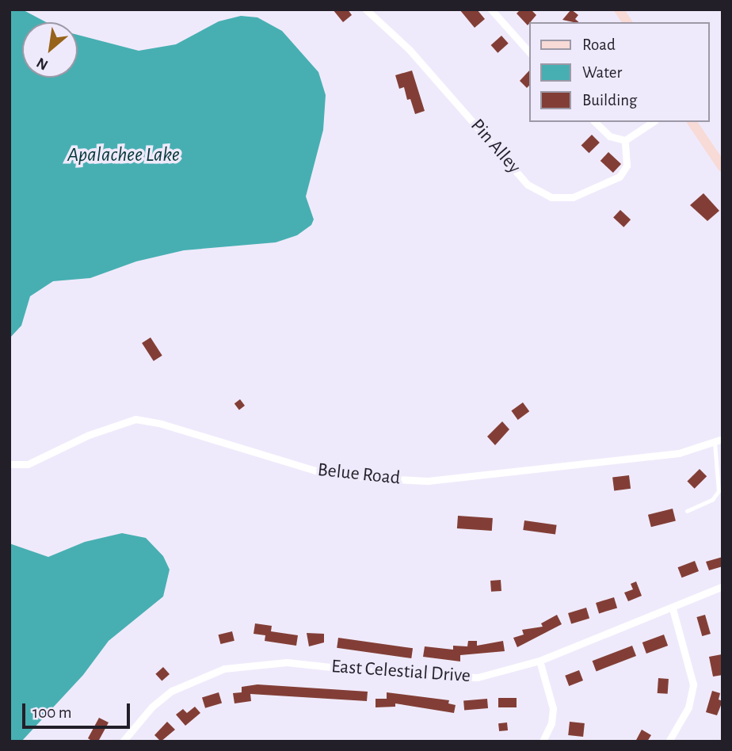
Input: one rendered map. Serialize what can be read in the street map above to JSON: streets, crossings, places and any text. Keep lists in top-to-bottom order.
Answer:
{
  "streets": {
    "street": ["Pin Alley", "Belue Road", "East Celestial Drive"]
  },
  "water": ["Apalachee Lake"],
  "legend": ["Road", "Water", "Building"],
  "scale_bar": "100 m",
  "north": "bottom left"
}
